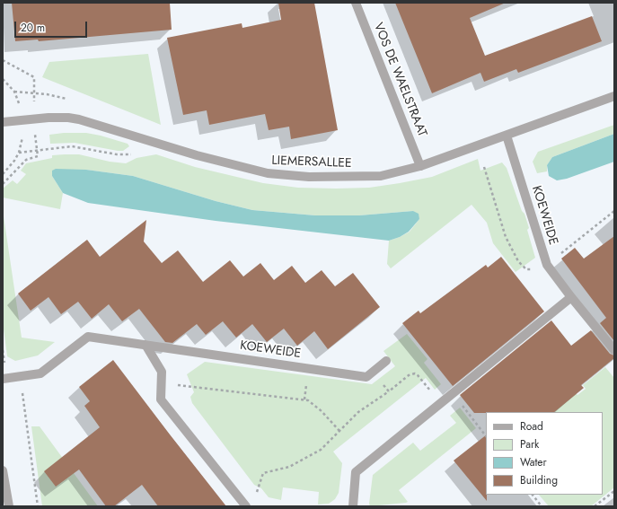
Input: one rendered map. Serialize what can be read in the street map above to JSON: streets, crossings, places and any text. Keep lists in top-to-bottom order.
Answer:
{
  "streets": {
    "street": ["VOS DE WAELSTRAAT", "LIEMERSALLEE", "KOEWEIDE"]
  },
  "crossings": [
    ["VOS DE WAELSTRAAT", "LIEMERSALLEE"],
    ["LIEMERSALLEE", "KOEWEIDE"]
  ],
  "legend": [
    "Road",
    "Park",
    "Water",
    "Building"
  ],
  "scale_bar": "20 m"
}
